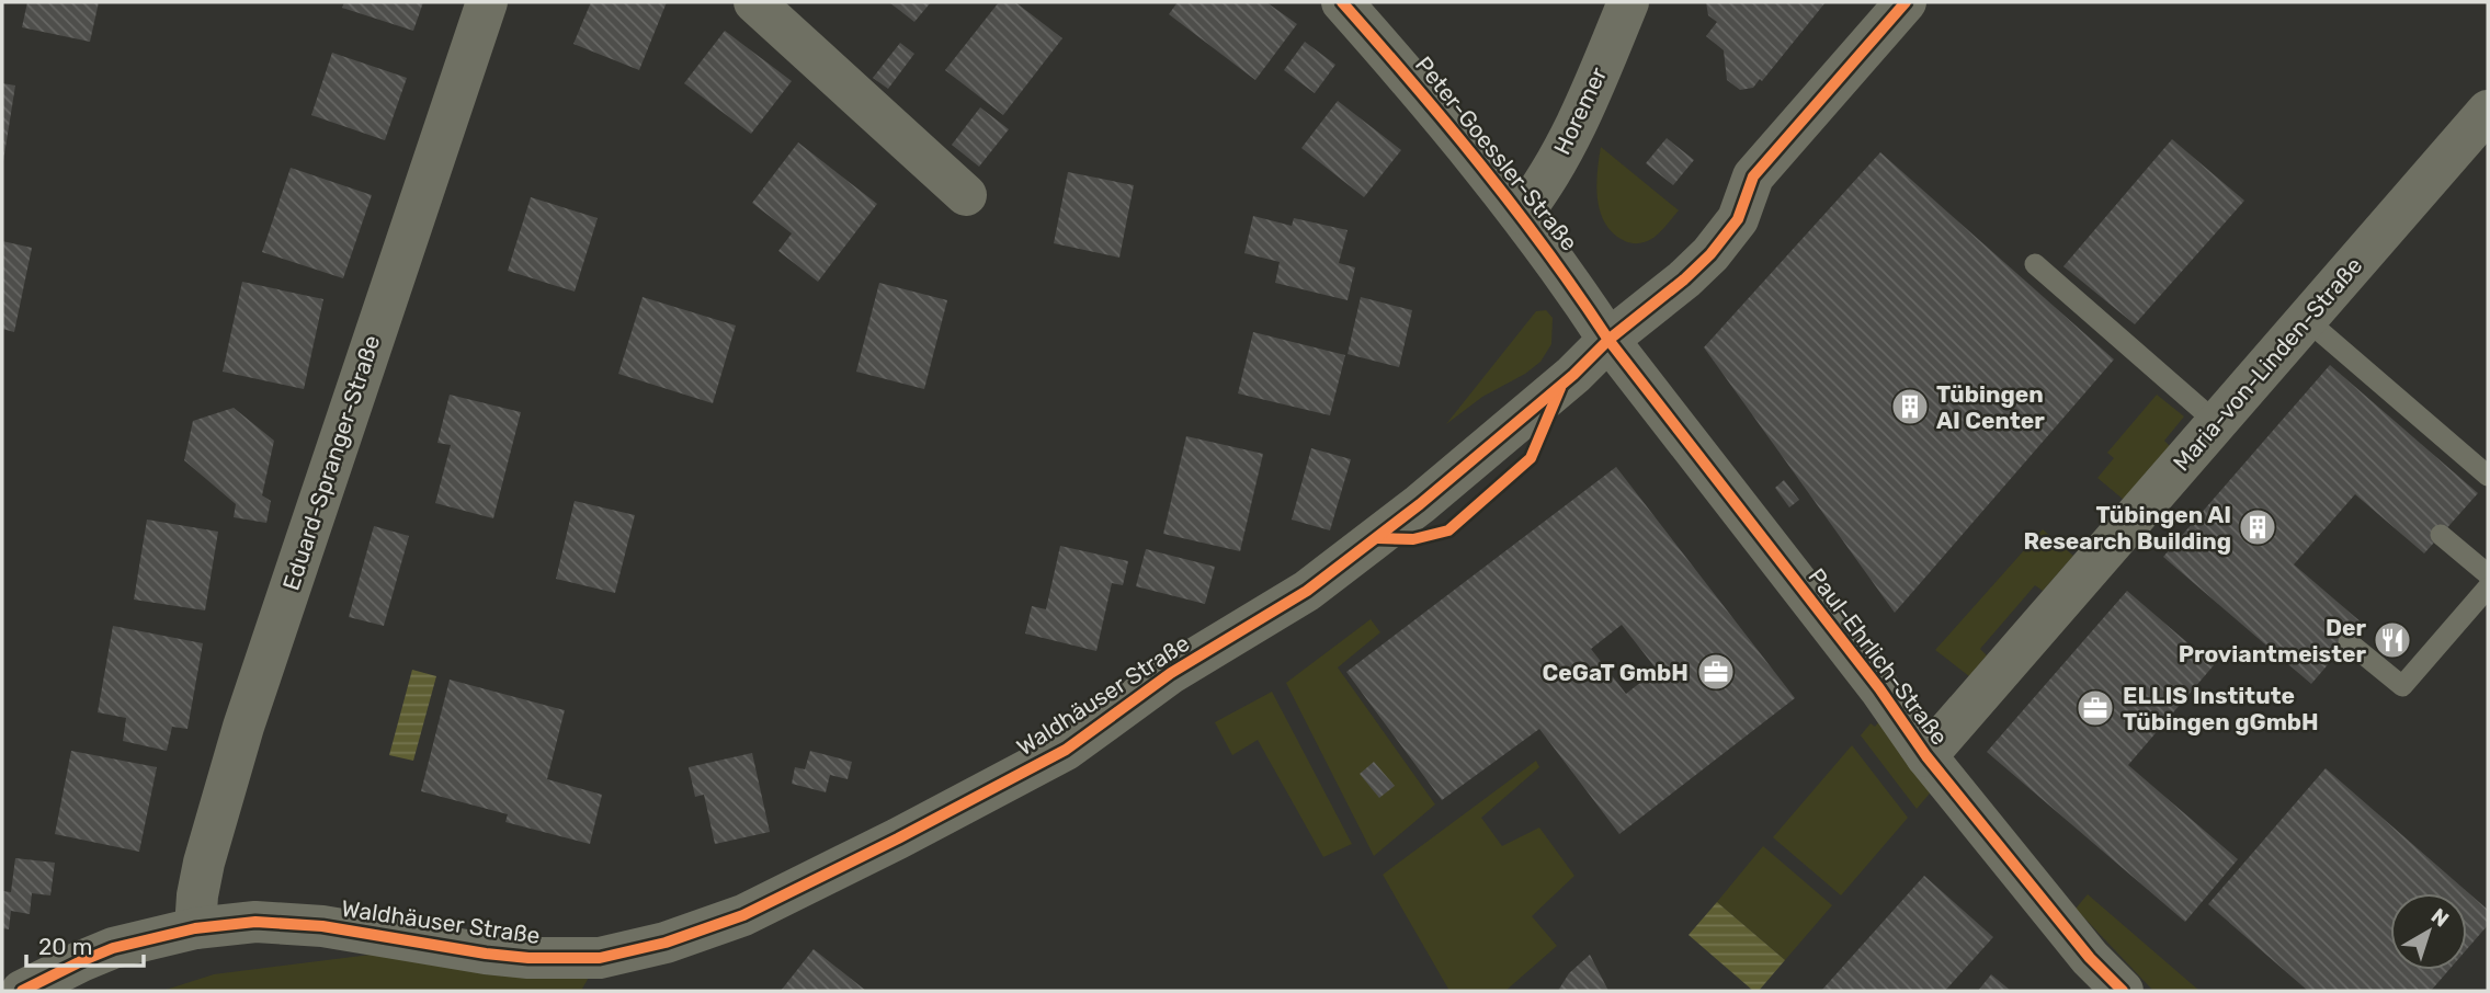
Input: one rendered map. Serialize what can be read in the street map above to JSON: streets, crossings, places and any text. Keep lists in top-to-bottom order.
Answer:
{
  "streets": {
    "street": [
      "Horemer",
      "Peter-Goessler-Straße",
      "Maria-von-Linden-Straße",
      "Eduard-Spranger-Straße",
      "Paul-Ehrlich-Straße",
      "Waldhäuser Straße"
    ]
  },
  "crossings": [
    ["Horemer", "Peter-Goessler-Straße"],
    ["Peter-Goessler-Straße", "Paul-Ehrlich-Straße"],
    ["Peter-Goessler-Straße", "Waldhäuser Straße"],
    ["Maria-von-Linden-Straße", "Paul-Ehrlich-Straße"],
    ["Eduard-Spranger-Straße", "Waldhäuser Straße"],
    ["Paul-Ehrlich-Straße", "Waldhäuser Straße"]
  ],
  "places": {
    "building": ["Tübingen AI Center", "Tübingen AI Research Building"],
    "restaurant": ["Der Proviantmeister"],
    "office": ["CeGaT GmbH", "ELLIS Institute Tübingen gGmbH"]
  },
  "scale_bar": "20 m",
  "north": "top right"
}
